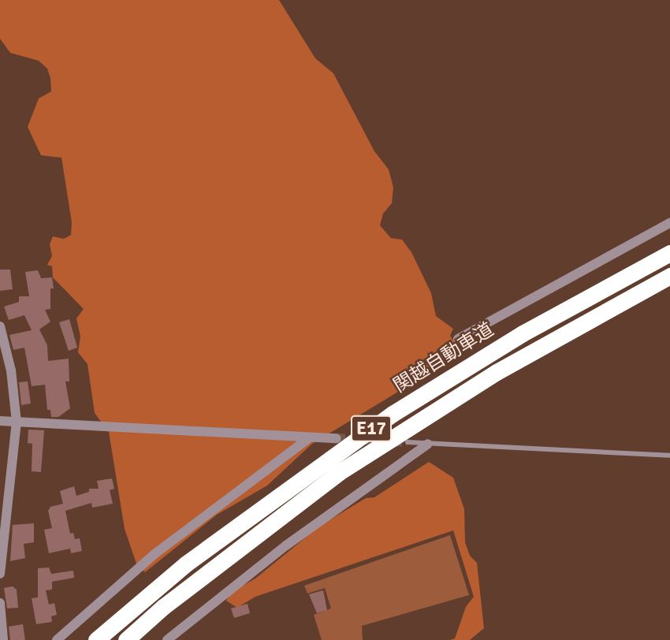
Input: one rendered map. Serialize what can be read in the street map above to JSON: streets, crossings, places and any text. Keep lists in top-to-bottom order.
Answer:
{
  "streets": {
    "highway": ["関越自動車道", "E17"]
  }
}
